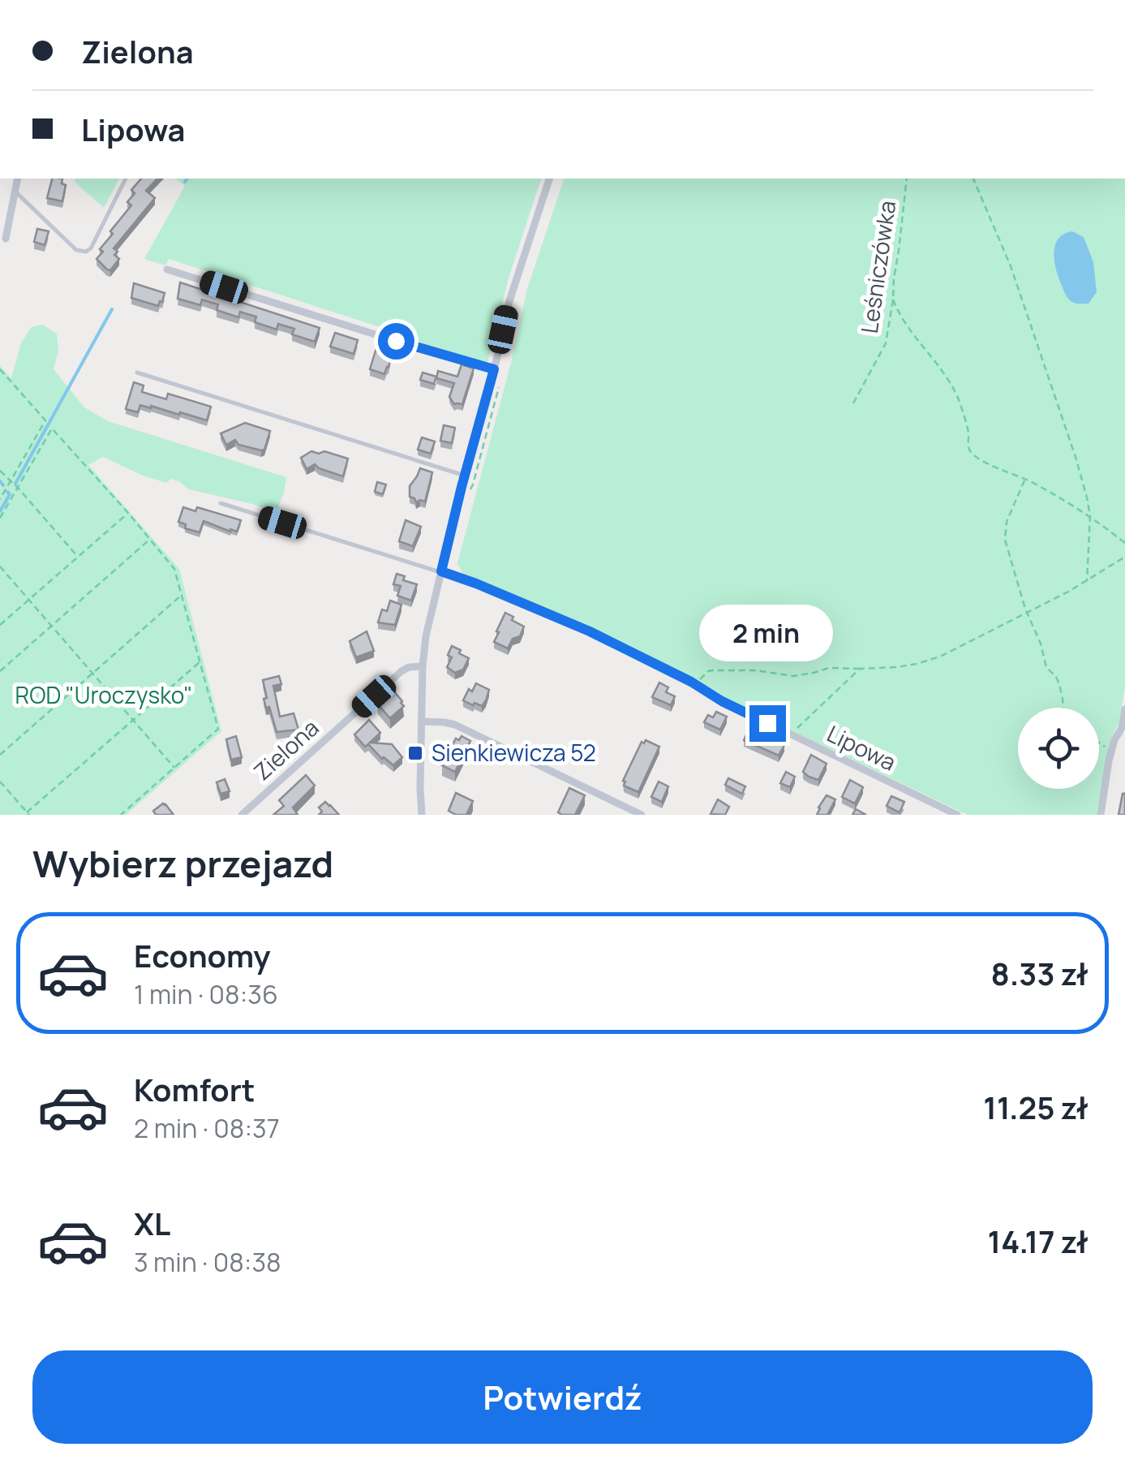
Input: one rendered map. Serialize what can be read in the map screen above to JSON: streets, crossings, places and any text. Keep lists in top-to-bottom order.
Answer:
{
  "streets": {
    "street": ["Lipowa", "Zielona"],
    "path": ["Leśniczówka"]
  },
  "parks": ["ROD \"Uroczysko\""],
  "places": {
    "transit": ["Sienkiewicza 52"]
  },
  "page": {
    "banner": ["Zielona", "Lipowa"],
    "bubble": "2 min",
    "heading": "Wybierz przejazd",
    "list": [
      {
        "name": "Economy",
        "note": "1 min · 08:36",
        "value": "8.33 zł"
      },
      {
        "name": "Komfort",
        "note": "2 min · 08:37",
        "value": "11.25 zł"
      },
      {
        "name": "XL",
        "note": "3 min · 08:38",
        "value": "14.17 zł"
      }
    ],
    "buttons": "Potwierdź"
  }
}
